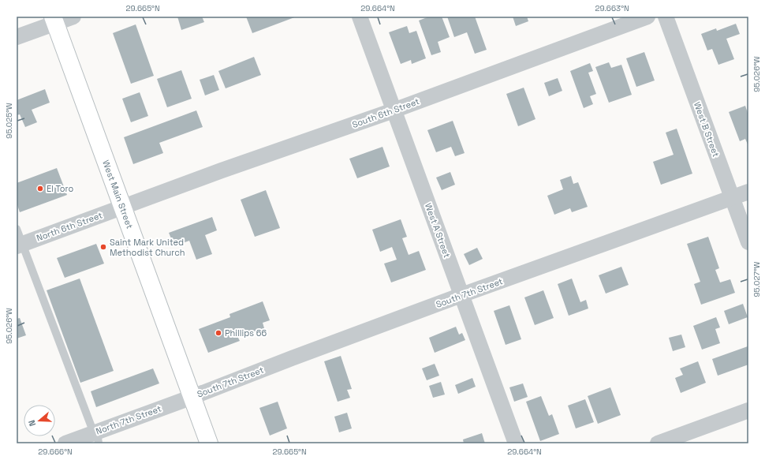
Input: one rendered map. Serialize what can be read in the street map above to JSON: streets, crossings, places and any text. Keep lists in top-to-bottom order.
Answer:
{
  "streets": {
    "main road": ["West Main Street"],
    "street": [
      "South 6th Street",
      "West B Street",
      "North 6th Street",
      "West A Street",
      "South 7th Street",
      "North 7th Street"
    ]
  },
  "crossings": [
    ["South 6th Street", "West Main Street"],
    ["South 6th Street", "North 6th Street"],
    ["South 6th Street", "West A Street"],
    ["West B Street", "South 7th Street"],
    ["West Main Street", "North 6th Street"],
    ["West Main Street", "South 7th Street"],
    ["West Main Street", "North 7th Street"],
    ["West A Street", "South 7th Street"],
    ["South 7th Street", "North 7th Street"]
  ],
  "places": ["El Toro", "Saint Mark United Methodist Church", "Phillips 66"],
  "north": "left",
  "coordinates": [
    "29.665°N",
    "29.664°N",
    "29.663°N",
    "95.026°W",
    "95.025°W",
    "95.027°W",
    "29.666°N"
  ]
}
